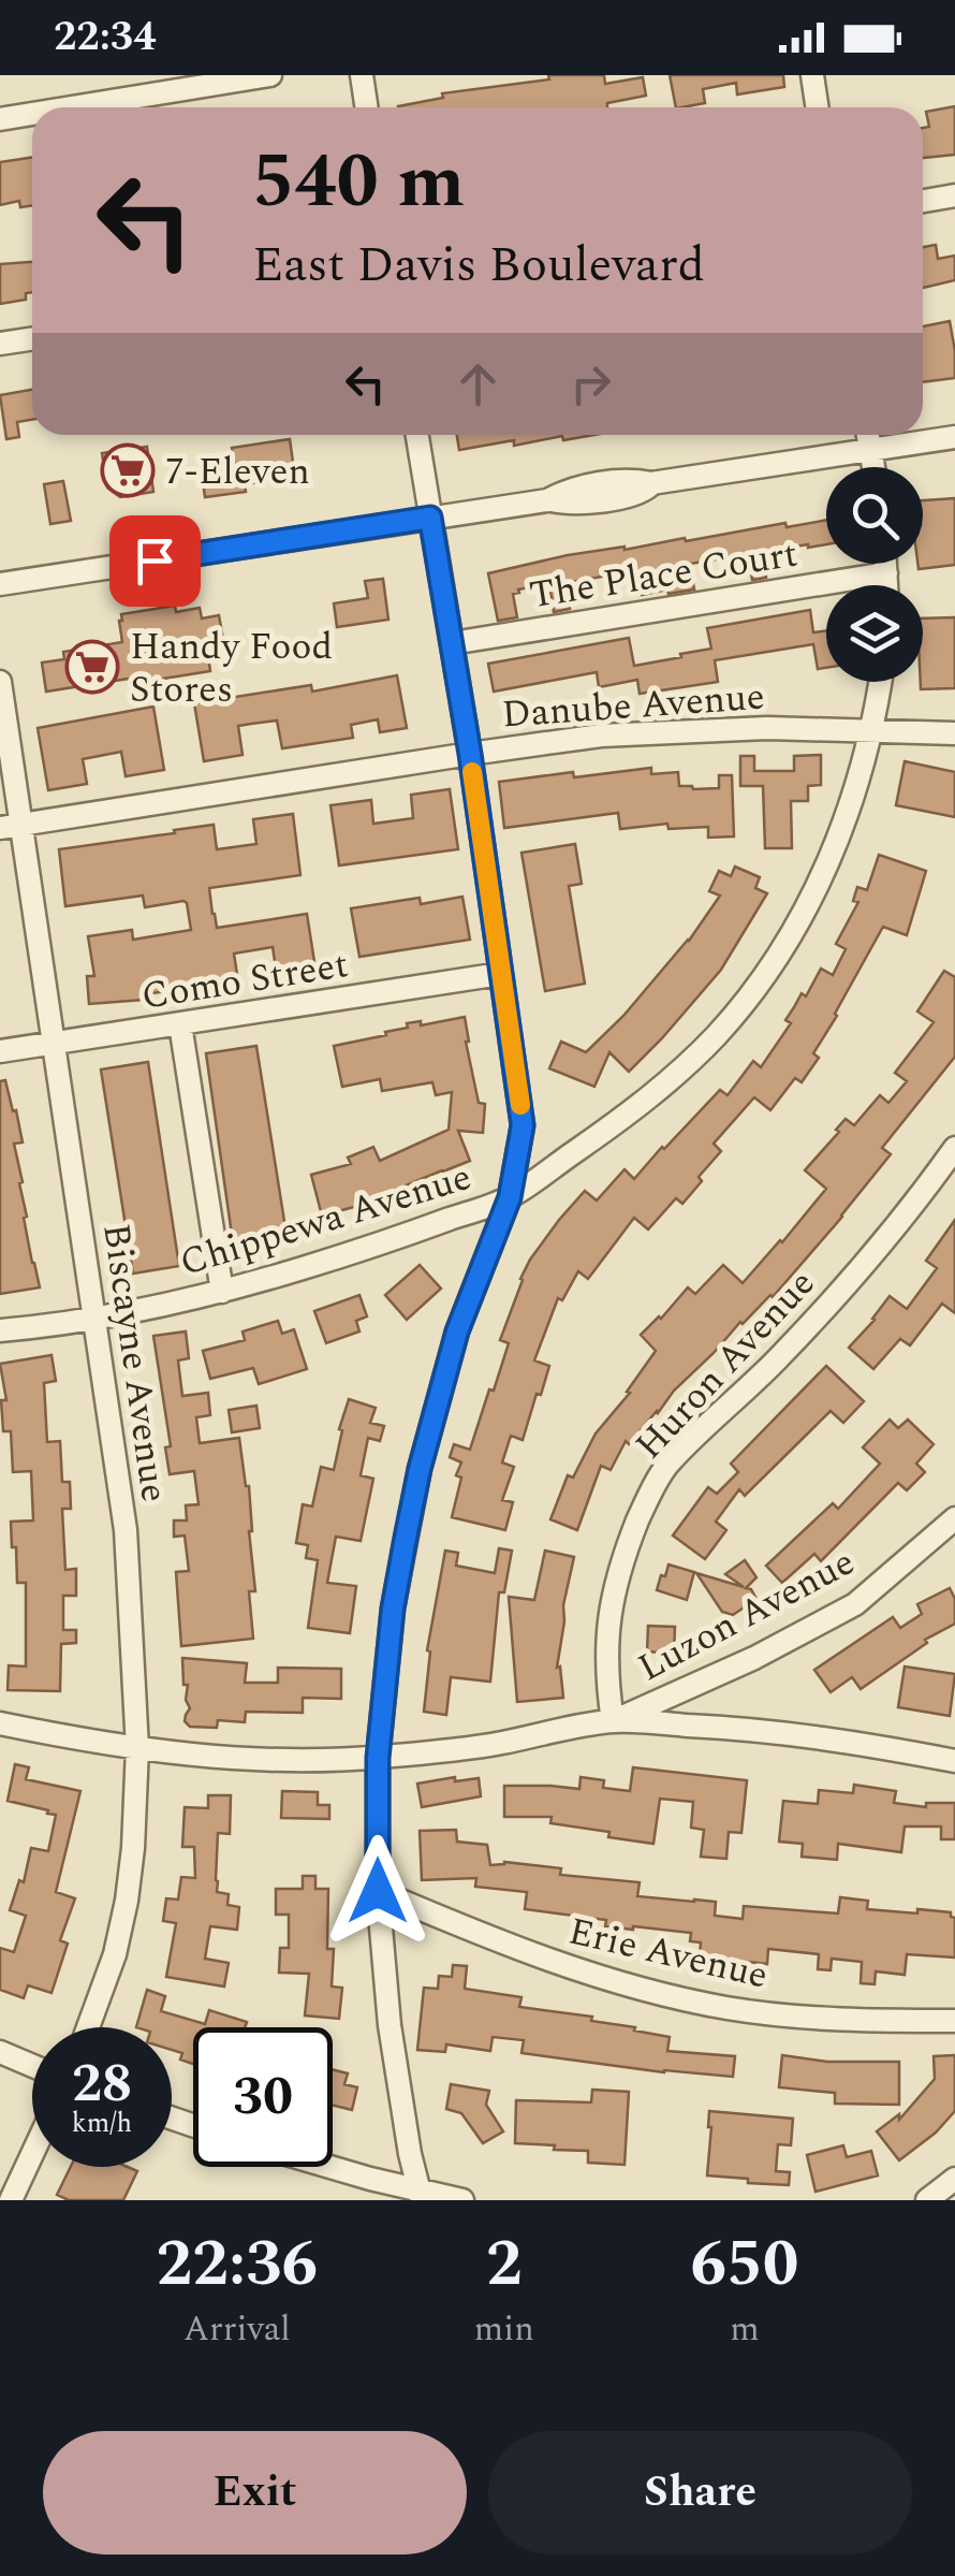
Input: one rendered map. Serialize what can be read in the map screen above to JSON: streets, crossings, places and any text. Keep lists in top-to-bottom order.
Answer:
{
  "streets": {
    "street": [
      "The Place Court",
      "Danube Avenue",
      "Como Street",
      "Chippewa Avenue",
      "Biscayne Avenue",
      "Huron Avenue",
      "Luzon Avenue",
      "Erie Avenue"
    ]
  },
  "crossings": [
    ["Danube Avenue", "Chippewa Avenue"],
    ["Danube Avenue", "Biscayne Avenue"],
    ["Como Street", "Biscayne Avenue"],
    ["Chippewa Avenue", "Biscayne Avenue"],
    ["Huron Avenue", "Luzon Avenue"]
  ],
  "places": {
    "supermarket": ["7-Eleven", "Handy Food Stores"]
  },
  "page": {
    "status": "22:34",
    "turn": ["540 m", "East Davis Boulevard"],
    "speed": "28 km/h",
    "limit": "30",
    "eta": [
      "22:36",
      "Arrival",
      "2",
      "min",
      "650",
      "m"
    ],
    "buttons": ["Exit", "Share"]
  }
}
